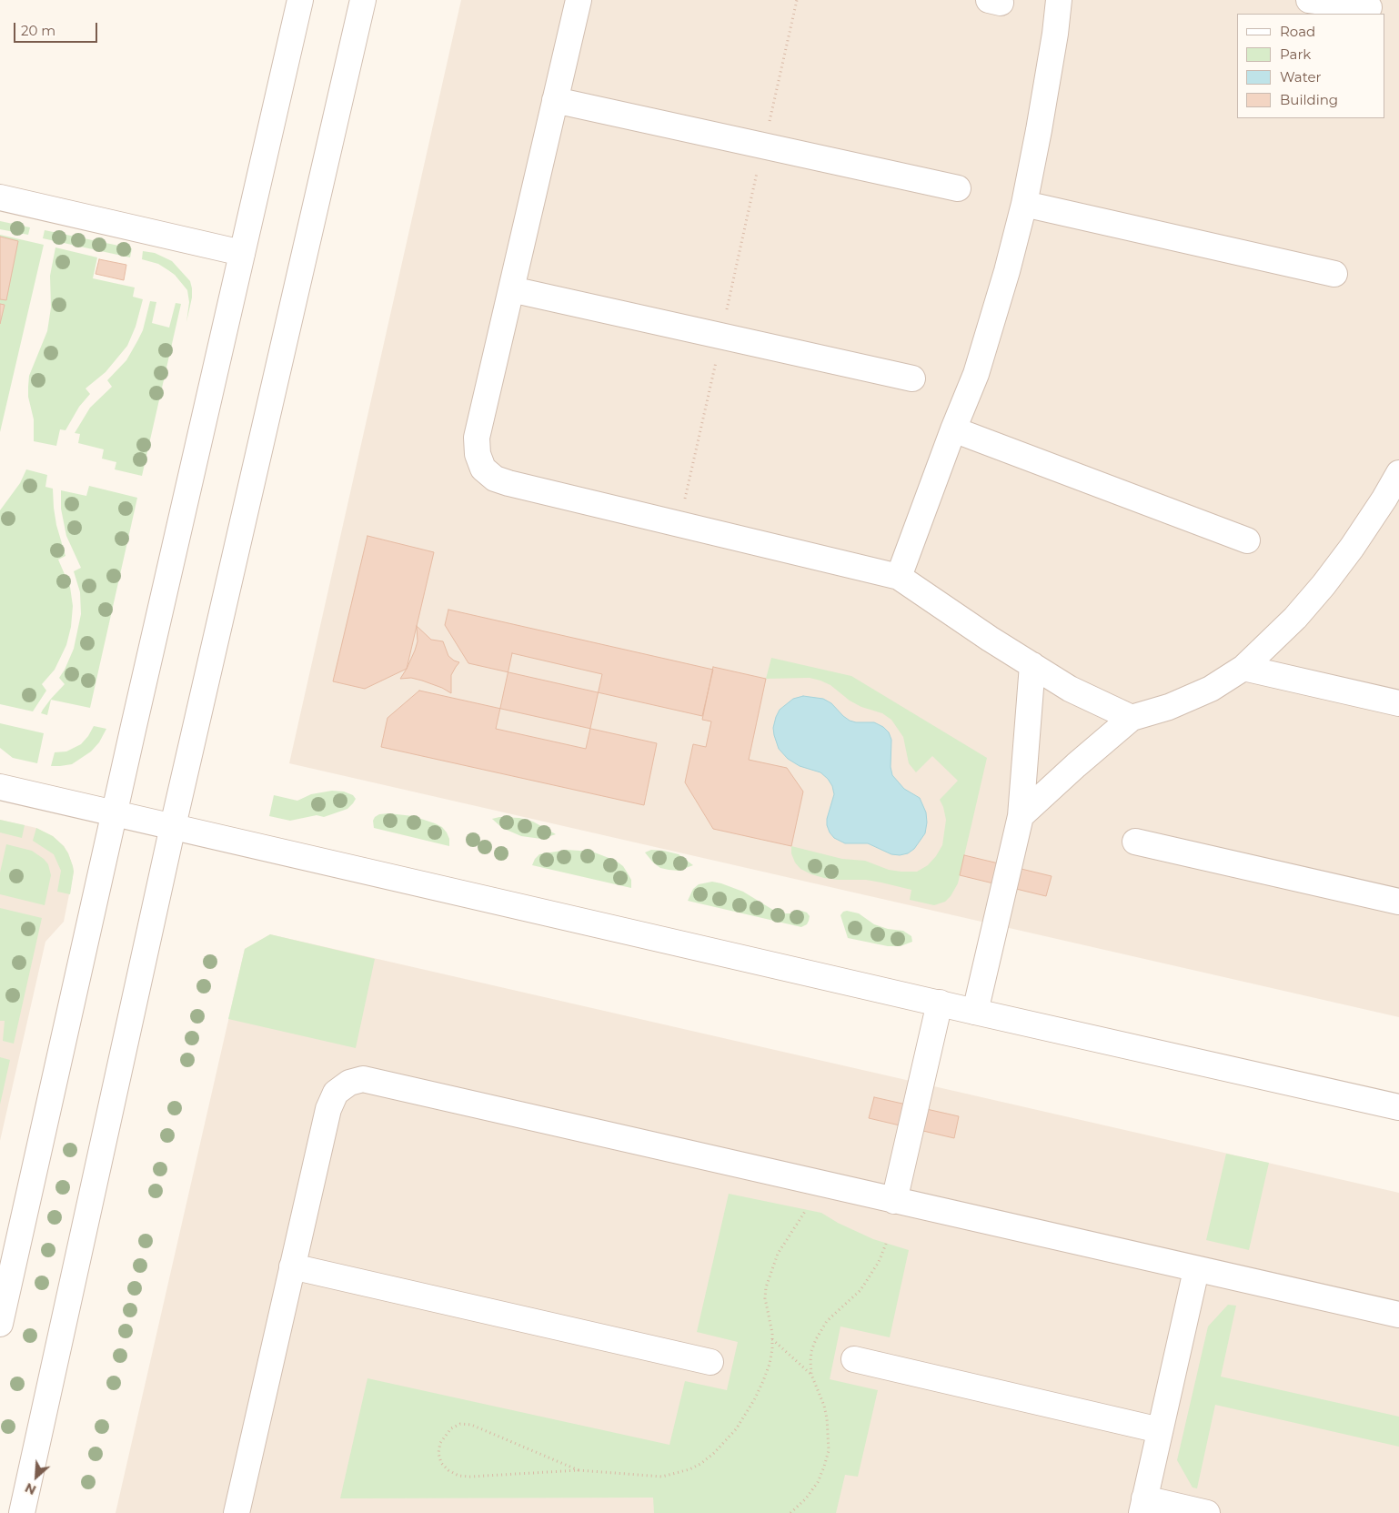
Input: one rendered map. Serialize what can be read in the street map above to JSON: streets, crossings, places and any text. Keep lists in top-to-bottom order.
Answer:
{
  "legend": [
    "Road",
    "Park",
    "Water",
    "Building"
  ],
  "scale_bar": "20 m",
  "north": "bottom left"
}
